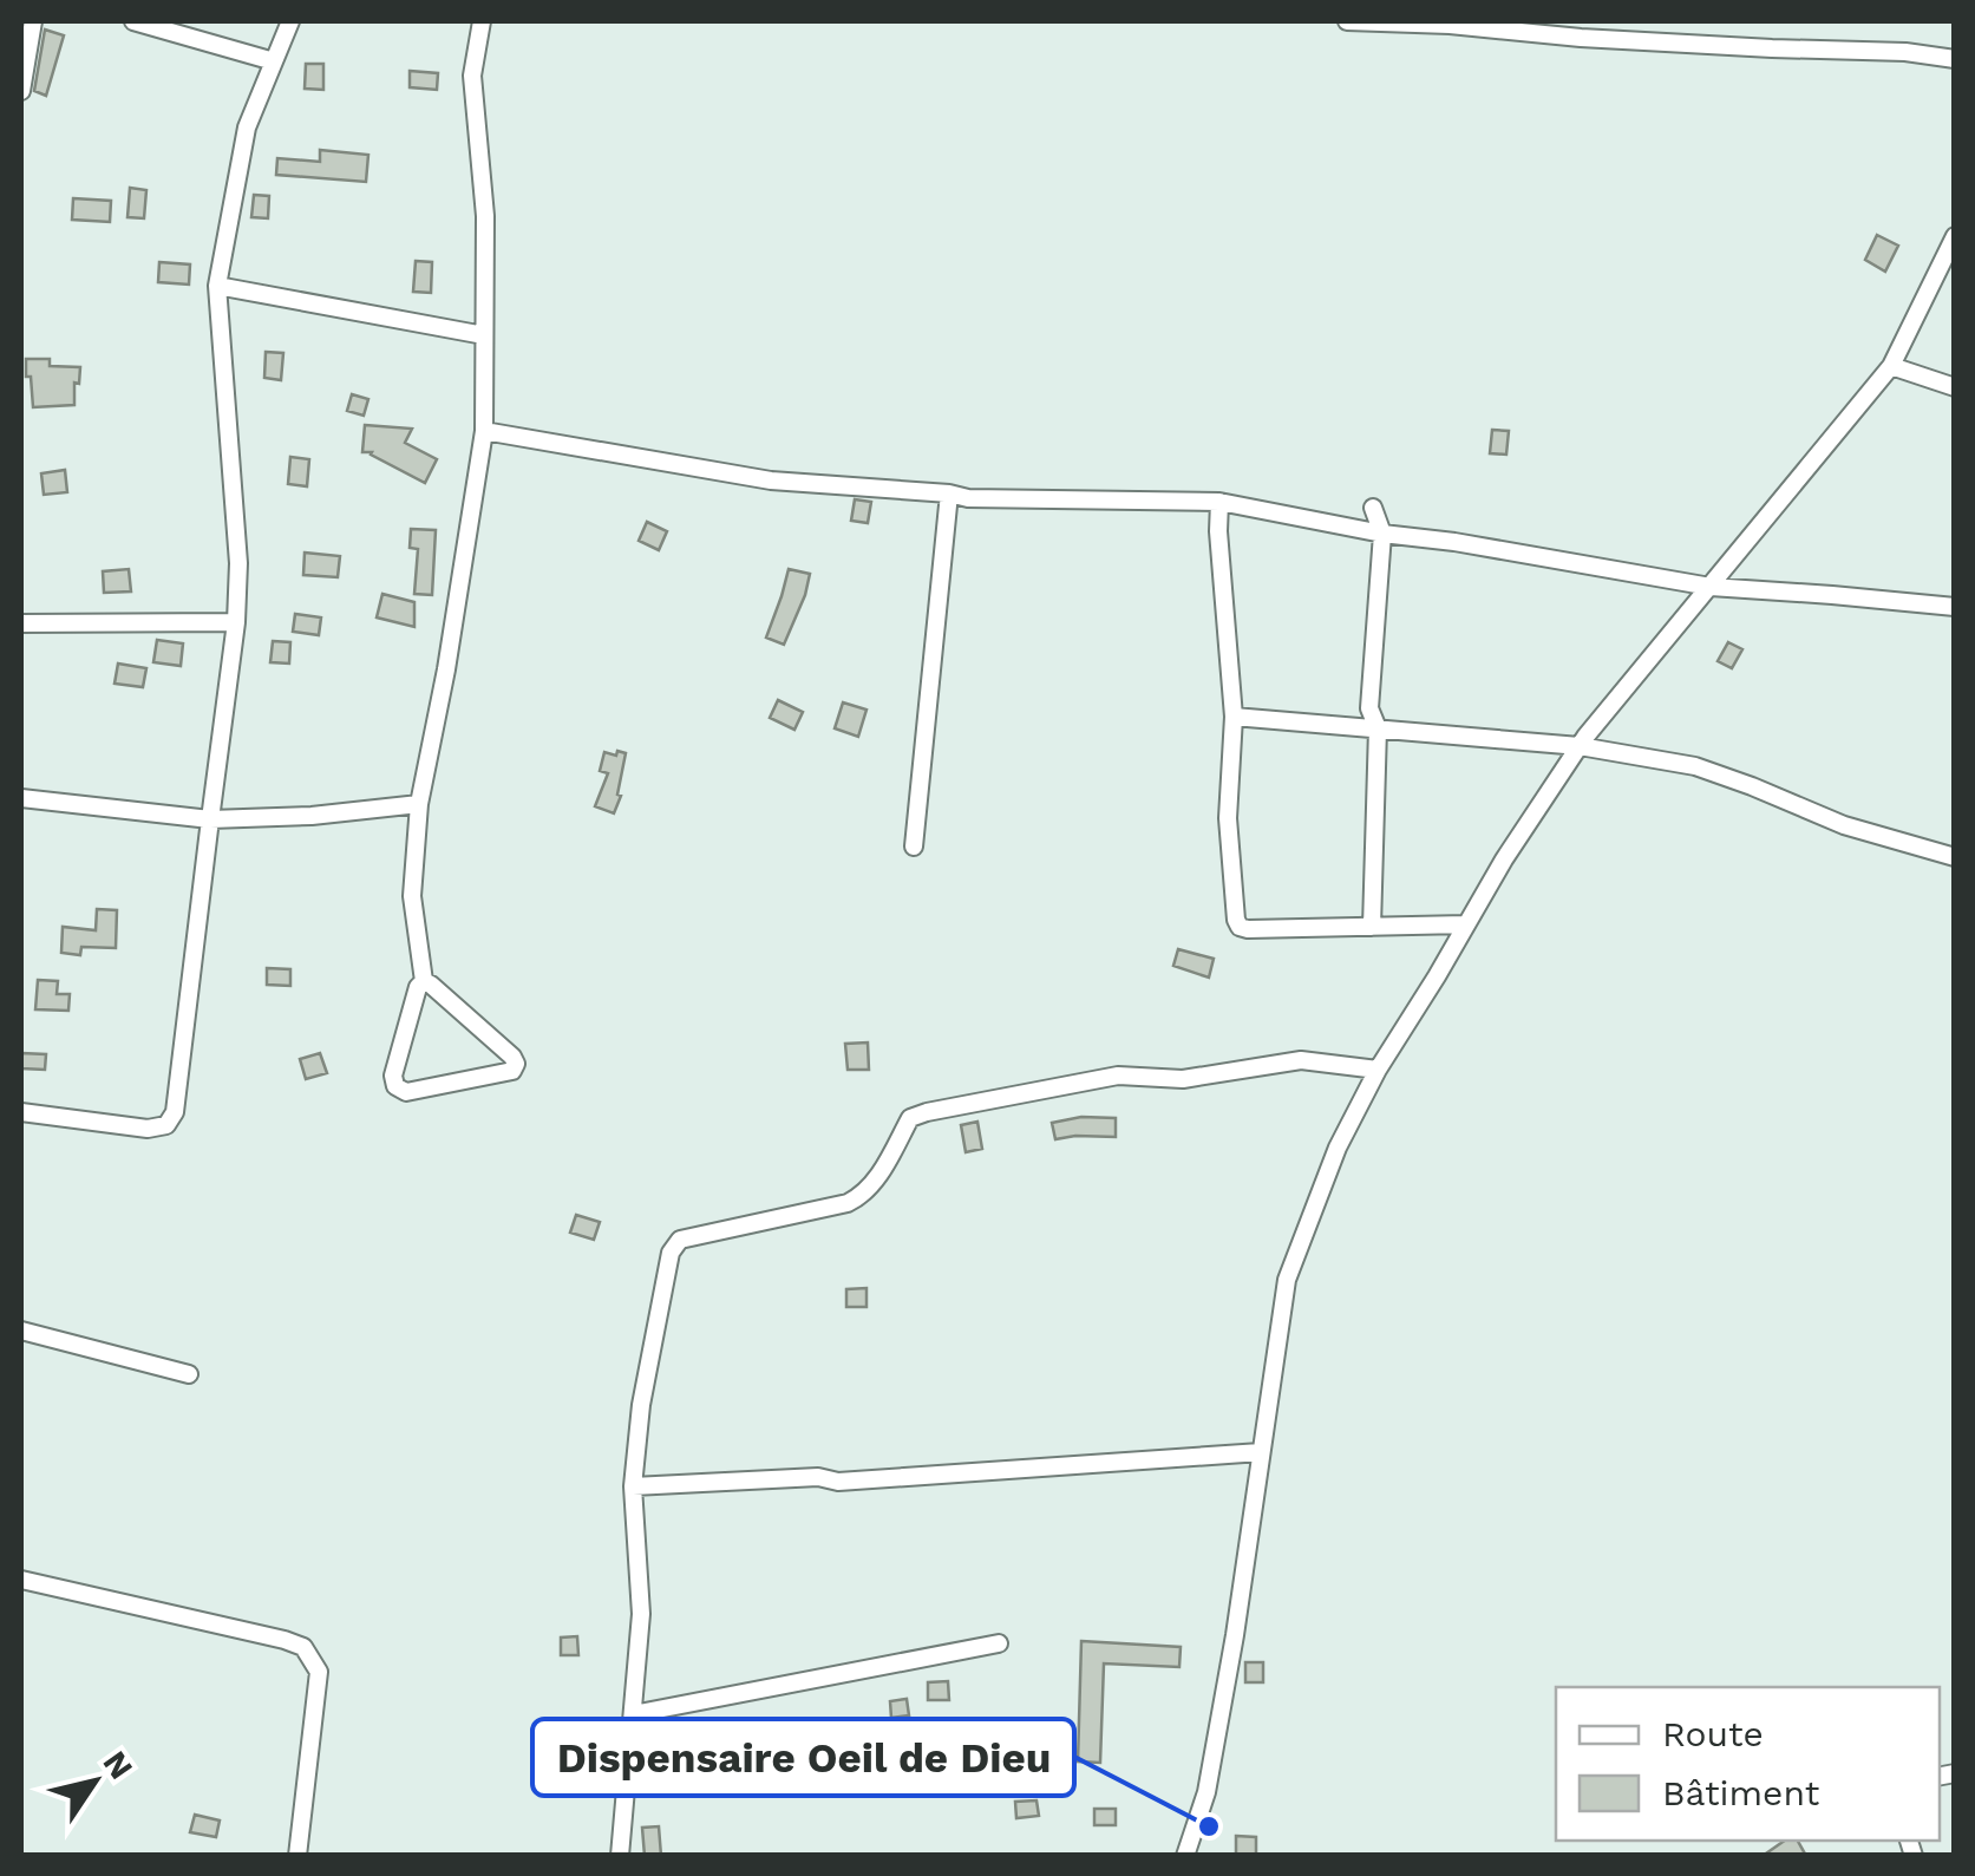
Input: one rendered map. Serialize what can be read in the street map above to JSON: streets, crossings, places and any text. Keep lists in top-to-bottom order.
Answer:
{
  "places": ["Dispensaire Oeil de Dieu"],
  "legend": ["Route", "Bâtiment"],
  "north": "top right"
}
